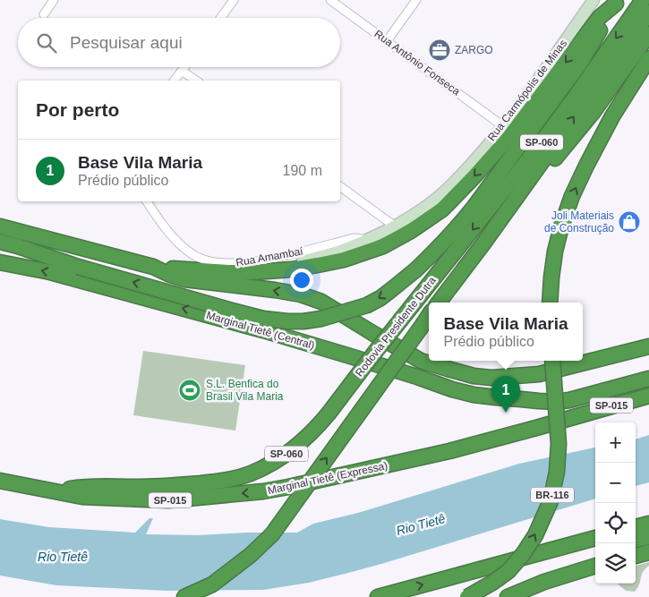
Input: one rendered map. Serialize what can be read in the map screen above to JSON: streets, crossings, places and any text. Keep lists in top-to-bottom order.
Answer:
{
  "streets": {
    "highway": [
      "SP-060",
      "Rodovia Presidente Dutra",
      "Marginal Tietê (Central)",
      "SP-015",
      "Marginal Tietê (Expressa)",
      "BR-116"
    ],
    "main road": ["Rua Carmópolis de Minas", "Rua Amambaí"],
    "street": ["Rua Antônio Fonseca"]
  },
  "crossings": [
    ["Rua Antônio Fonseca", "Rua Carmópolis de Minas"],
    ["Rua Carmópolis de Minas", "Rua Amambaí"],
    ["Rodovia Presidente Dutra", "Marginal Tietê (Expressa)"]
  ],
  "water": ["Rio Tietê"],
  "places": {
    "office": ["ZARGO"],
    "shop": ["Joli Materiais de Construção"],
    "sports": ["S.L. Benfica do Brasil Vila Maria"]
  },
  "page": {
    "search": "Pesquisar aqui",
    "heading": "Por perto",
    "list": [
      {
        "mark": "1",
        "name": "Base Vila Maria",
        "note": "Prédio público",
        "value": "190 m"
      }
    ],
    "popup": ["Base Vila Maria", "Prédio público"],
    "pins": "1",
    "map_buttons": ["+", "−"]
  }
}
